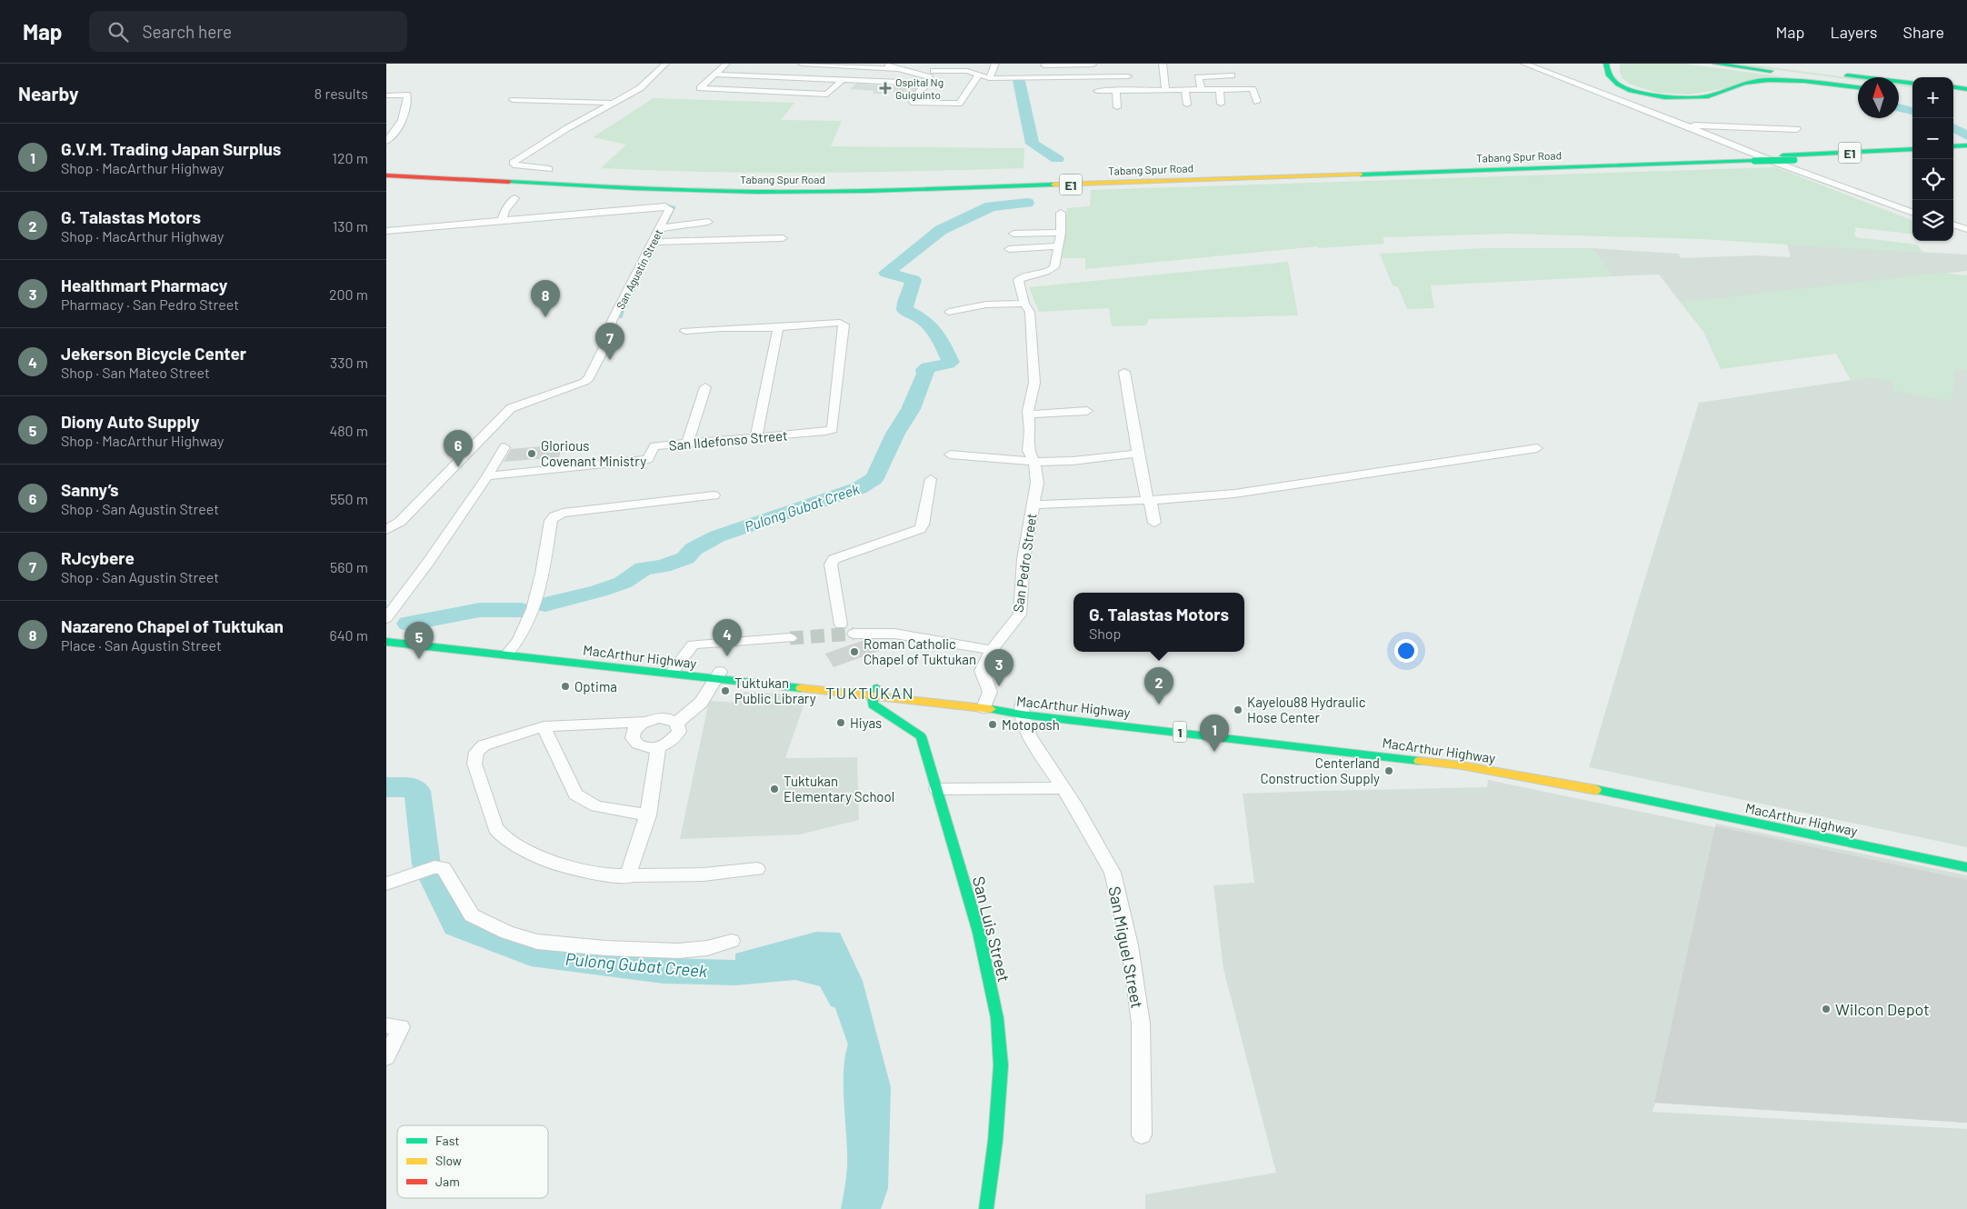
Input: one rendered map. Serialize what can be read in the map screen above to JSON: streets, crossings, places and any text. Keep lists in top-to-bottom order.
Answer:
{
  "streets": {
    "main road": [
      "E1",
      "Tabang Spur Road",
      "MacArthur Highway",
      "1",
      "San Luis Street"
    ],
    "street": [
      "San Agustin Street",
      "San Ildefonso Street",
      "San Pedro Street",
      "San Miguel Street"
    ]
  },
  "crossings": [
    ["San Pedro Street", "MacArthur Highway"],
    ["MacArthur Highway", "San Luis Street"],
    ["MacArthur Highway", "San Miguel Street"]
  ],
  "districts": ["TUKTUKAN"],
  "water": ["Pulong Gubat Creek"],
  "places": {
    "health": ["Ospital Ng Guiguinto"],
    "other": [
      "Glorious Covenant Ministry",
      "Roman Catholic Chapel of Tuktukan",
      "Optima",
      "Tuktukan Public Library",
      "Kayelou88 Hydraulic Hose Center",
      "Hiyas",
      "Motoposh",
      "Centerland Construction Supply",
      "Tuktukan Elementary School",
      "Wilcon Depot"
    ]
  },
  "legend": ["Fast", "Slow", "Jam"],
  "north": "top",
  "page": {
    "header": "Map",
    "search": "Search here",
    "nav": ["Map", "Layers", "Share"],
    "heading": ["Nearby", "8 results"],
    "map_buttons": ["+", "−"],
    "list": [
      {
        "mark": "1",
        "name": "G.V.M. Trading Japan Surplus",
        "note": "Shop · MacArthur Highway",
        "value": "120 m"
      },
      {
        "mark": "2",
        "name": "G. Talastas Motors",
        "note": "Shop · MacArthur Highway",
        "value": "130 m"
      },
      {
        "mark": "3",
        "name": "Healthmart Pharmacy",
        "note": "Pharmacy · San Pedro Street",
        "value": "200 m"
      },
      {
        "mark": "4",
        "name": "Jekerson Bicycle Center",
        "note": "Shop · San Mateo Street",
        "value": "330 m"
      },
      {
        "mark": "5",
        "name": "Diony Auto Supply",
        "note": "Shop · MacArthur Highway",
        "value": "480 m"
      },
      {
        "mark": "6",
        "name": "Sanny’s",
        "note": "Shop · San Agustin Street",
        "value": "550 m"
      },
      {
        "mark": "7",
        "name": "RJcybere",
        "note": "Shop · San Agustin Street",
        "value": "560 m"
      },
      {
        "mark": "8",
        "name": "Nazareno Chapel of Tuktukan",
        "note": "Place · San Agustin Street",
        "value": "640 m"
      }
    ],
    "pins": [
      "8",
      "7",
      "6",
      "4",
      "5",
      "3",
      "2",
      "1"
    ],
    "popup": ["G. Talastas Motors", "Shop"]
  }
}
